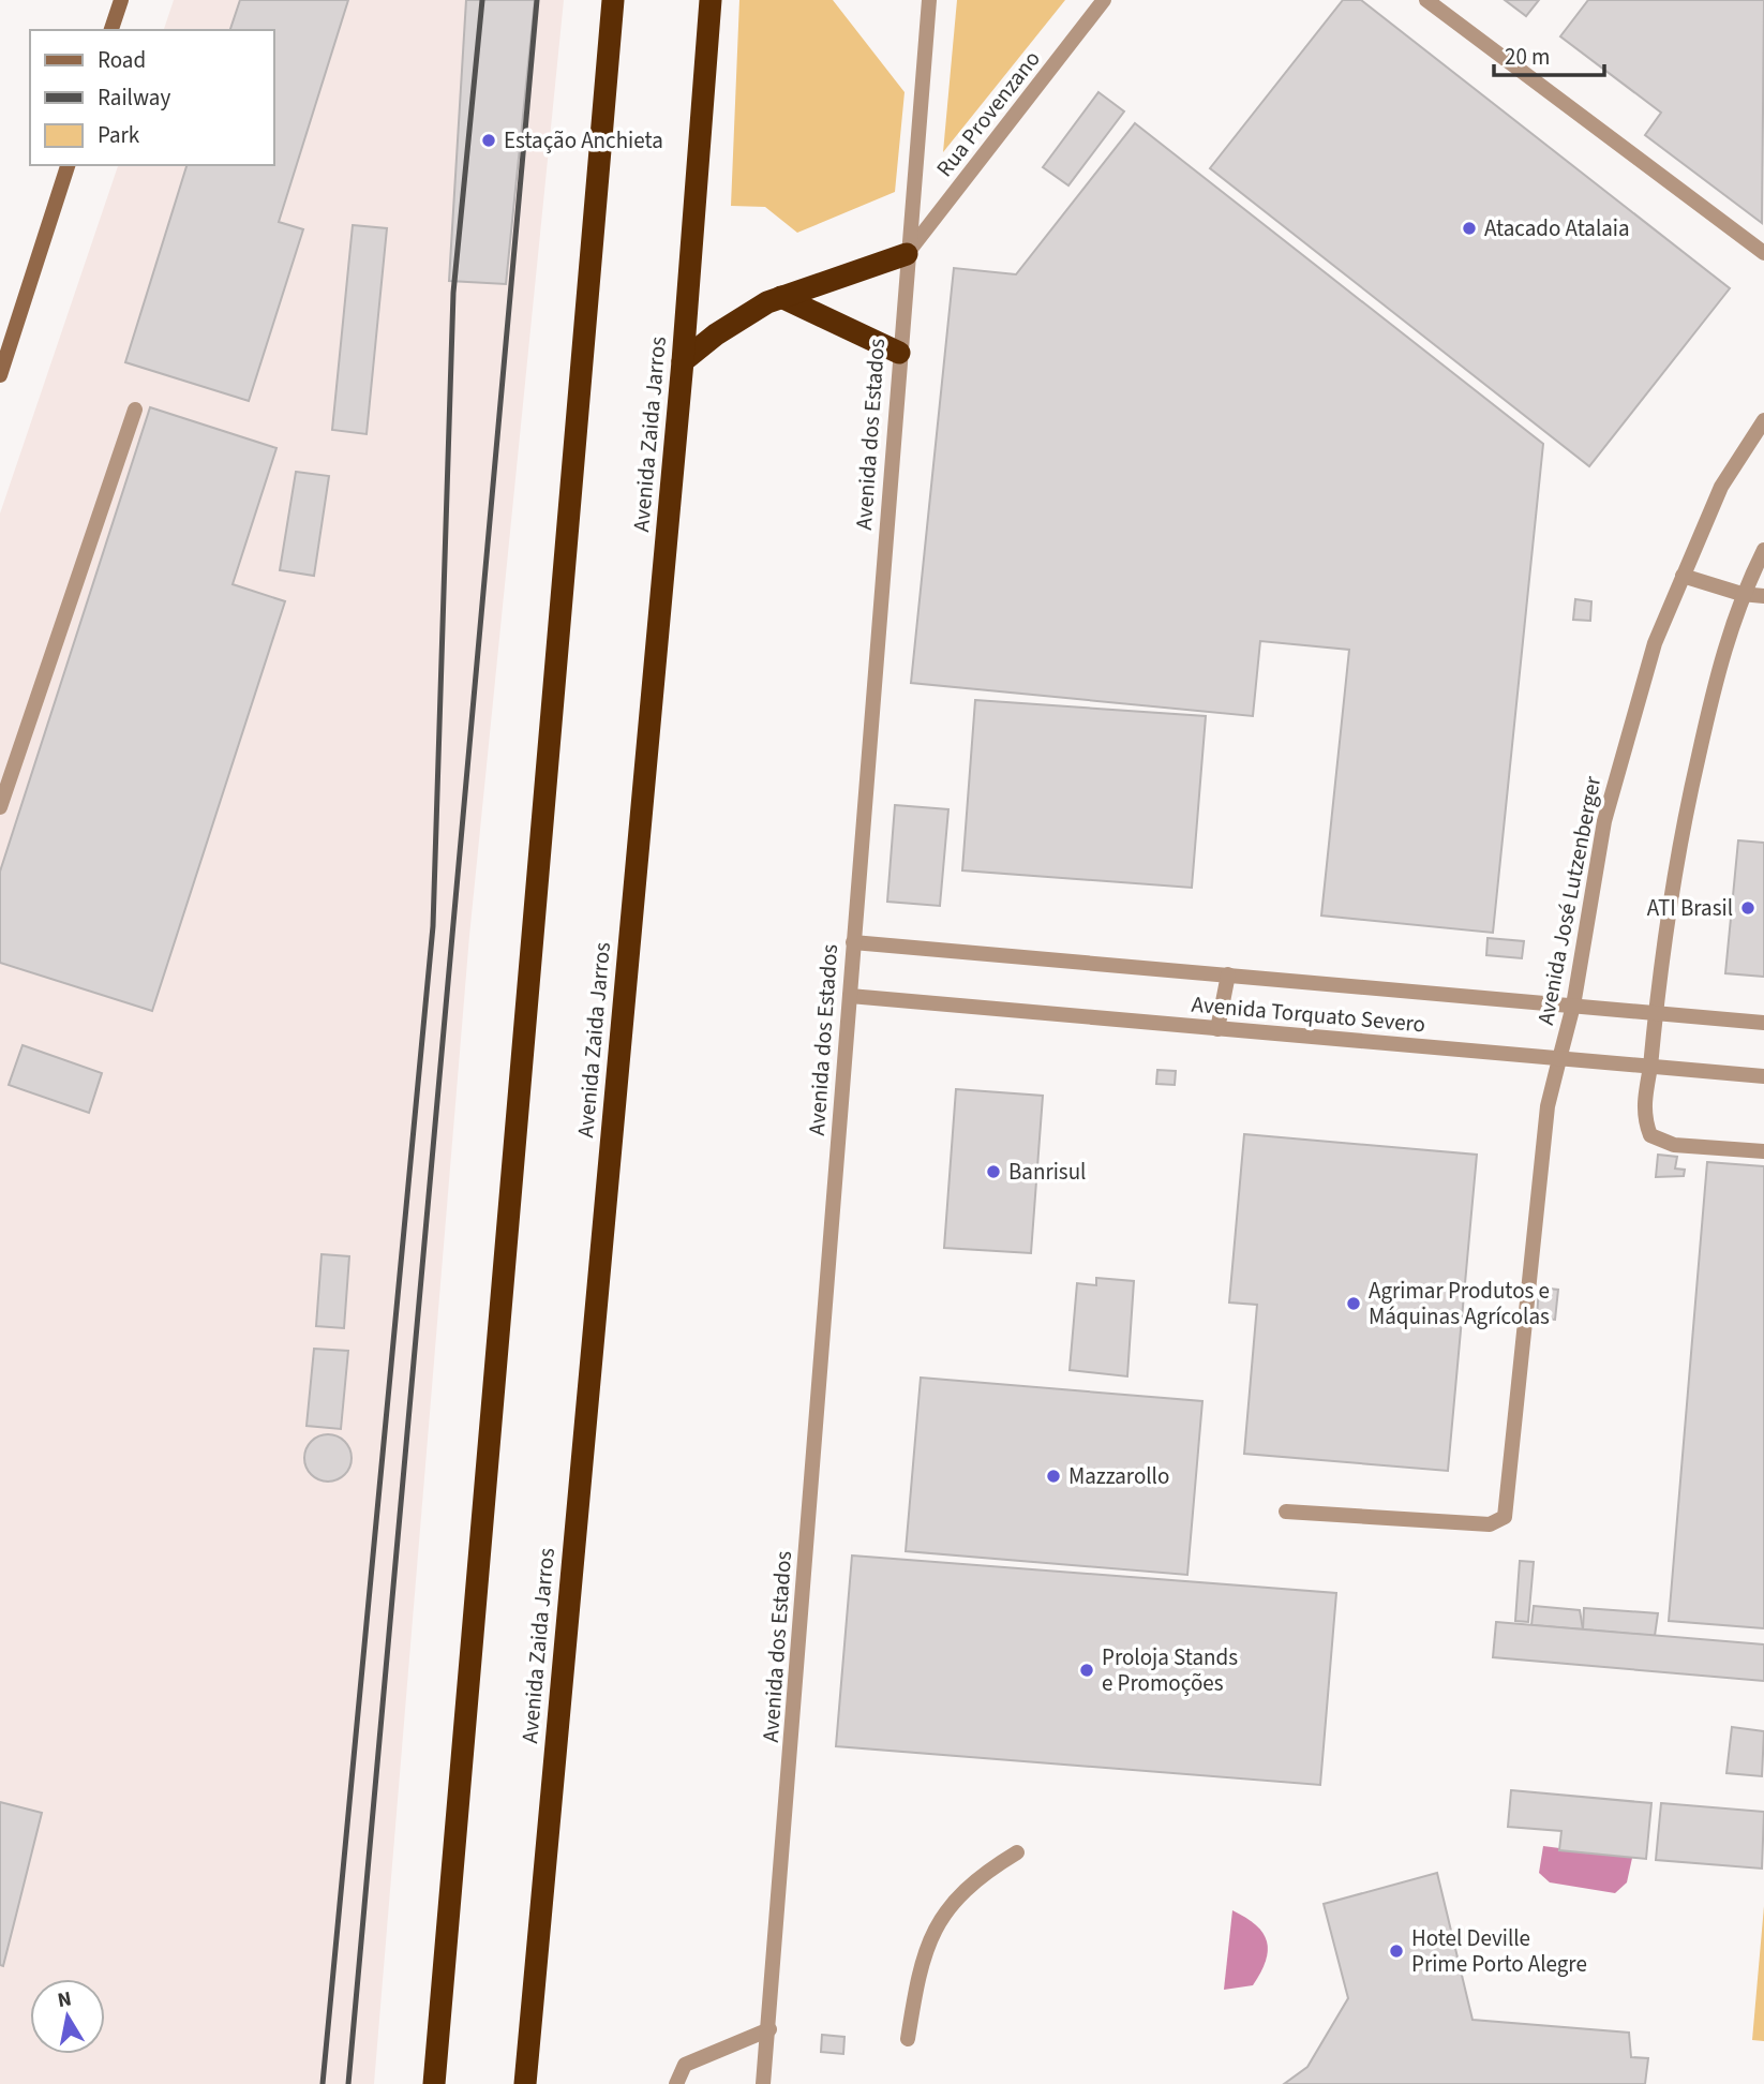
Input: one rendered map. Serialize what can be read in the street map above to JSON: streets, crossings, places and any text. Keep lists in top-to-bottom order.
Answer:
{
  "streets": {
    "highway": ["Avenida Zaida Jarros"],
    "street": [
      "Rua Provenzano",
      "Avenida dos Estados",
      "Avenida José Lutzenberger",
      "Avenida Torquato Severo"
    ]
  },
  "crossings": [
    ["Rua Provenzano", "Avenida dos Estados"],
    ["Avenida dos Estados", "Avenida Torquato Severo"],
    ["Avenida José Lutzenberger", "Avenida Torquato Severo"]
  ],
  "places": [
    "Estação Anchieta",
    "Atacado Atalaia",
    "ATI Brasil",
    "Banrisul",
    "Agrimar Produtos e Máquinas Agrícolas",
    "Mazzarollo",
    "Proloja Stands e Promoções",
    "Hotel Deville Prime Porto Alegre"
  ],
  "legend": ["Road", "Railway", "Park"],
  "scale_bar": "20 m",
  "north": "top"
}
